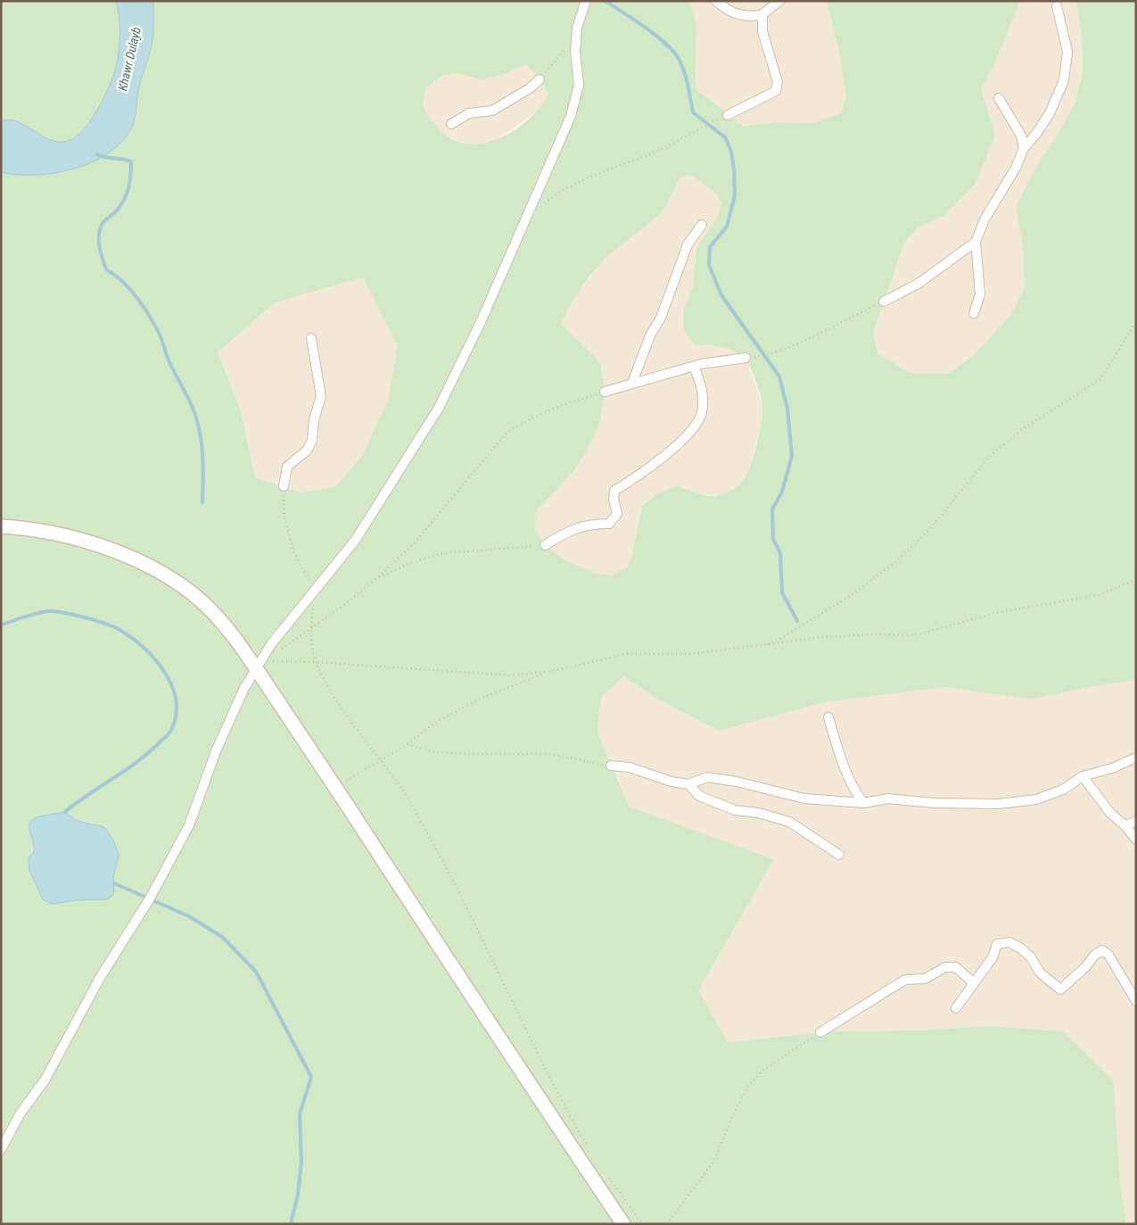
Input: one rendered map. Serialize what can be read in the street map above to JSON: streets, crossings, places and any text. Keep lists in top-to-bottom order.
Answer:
{
  "water": ["Khawr Dulayb"]
}
